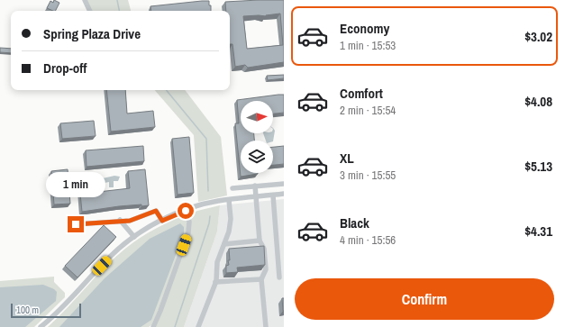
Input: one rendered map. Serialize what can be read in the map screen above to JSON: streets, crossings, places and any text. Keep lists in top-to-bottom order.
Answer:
{
  "scale_bar": "100 m",
  "north": "right",
  "page": {
    "list": [
      {
        "name": "Economy",
        "note": "1 min · 15:53",
        "value": "$3.02"
      },
      {
        "name": "Comfort",
        "note": "2 min · 15:54",
        "value": "$4.08"
      },
      {
        "name": "XL",
        "note": "3 min · 15:55",
        "value": "$5.13"
      },
      {
        "name": "Black",
        "note": "4 min · 15:56",
        "value": "$4.31"
      }
    ],
    "banner": ["Spring Plaza Drive", "Drop-off"],
    "bubble": "1 min",
    "buttons": "Confirm",
    "scale": "100 m"
  }
}
